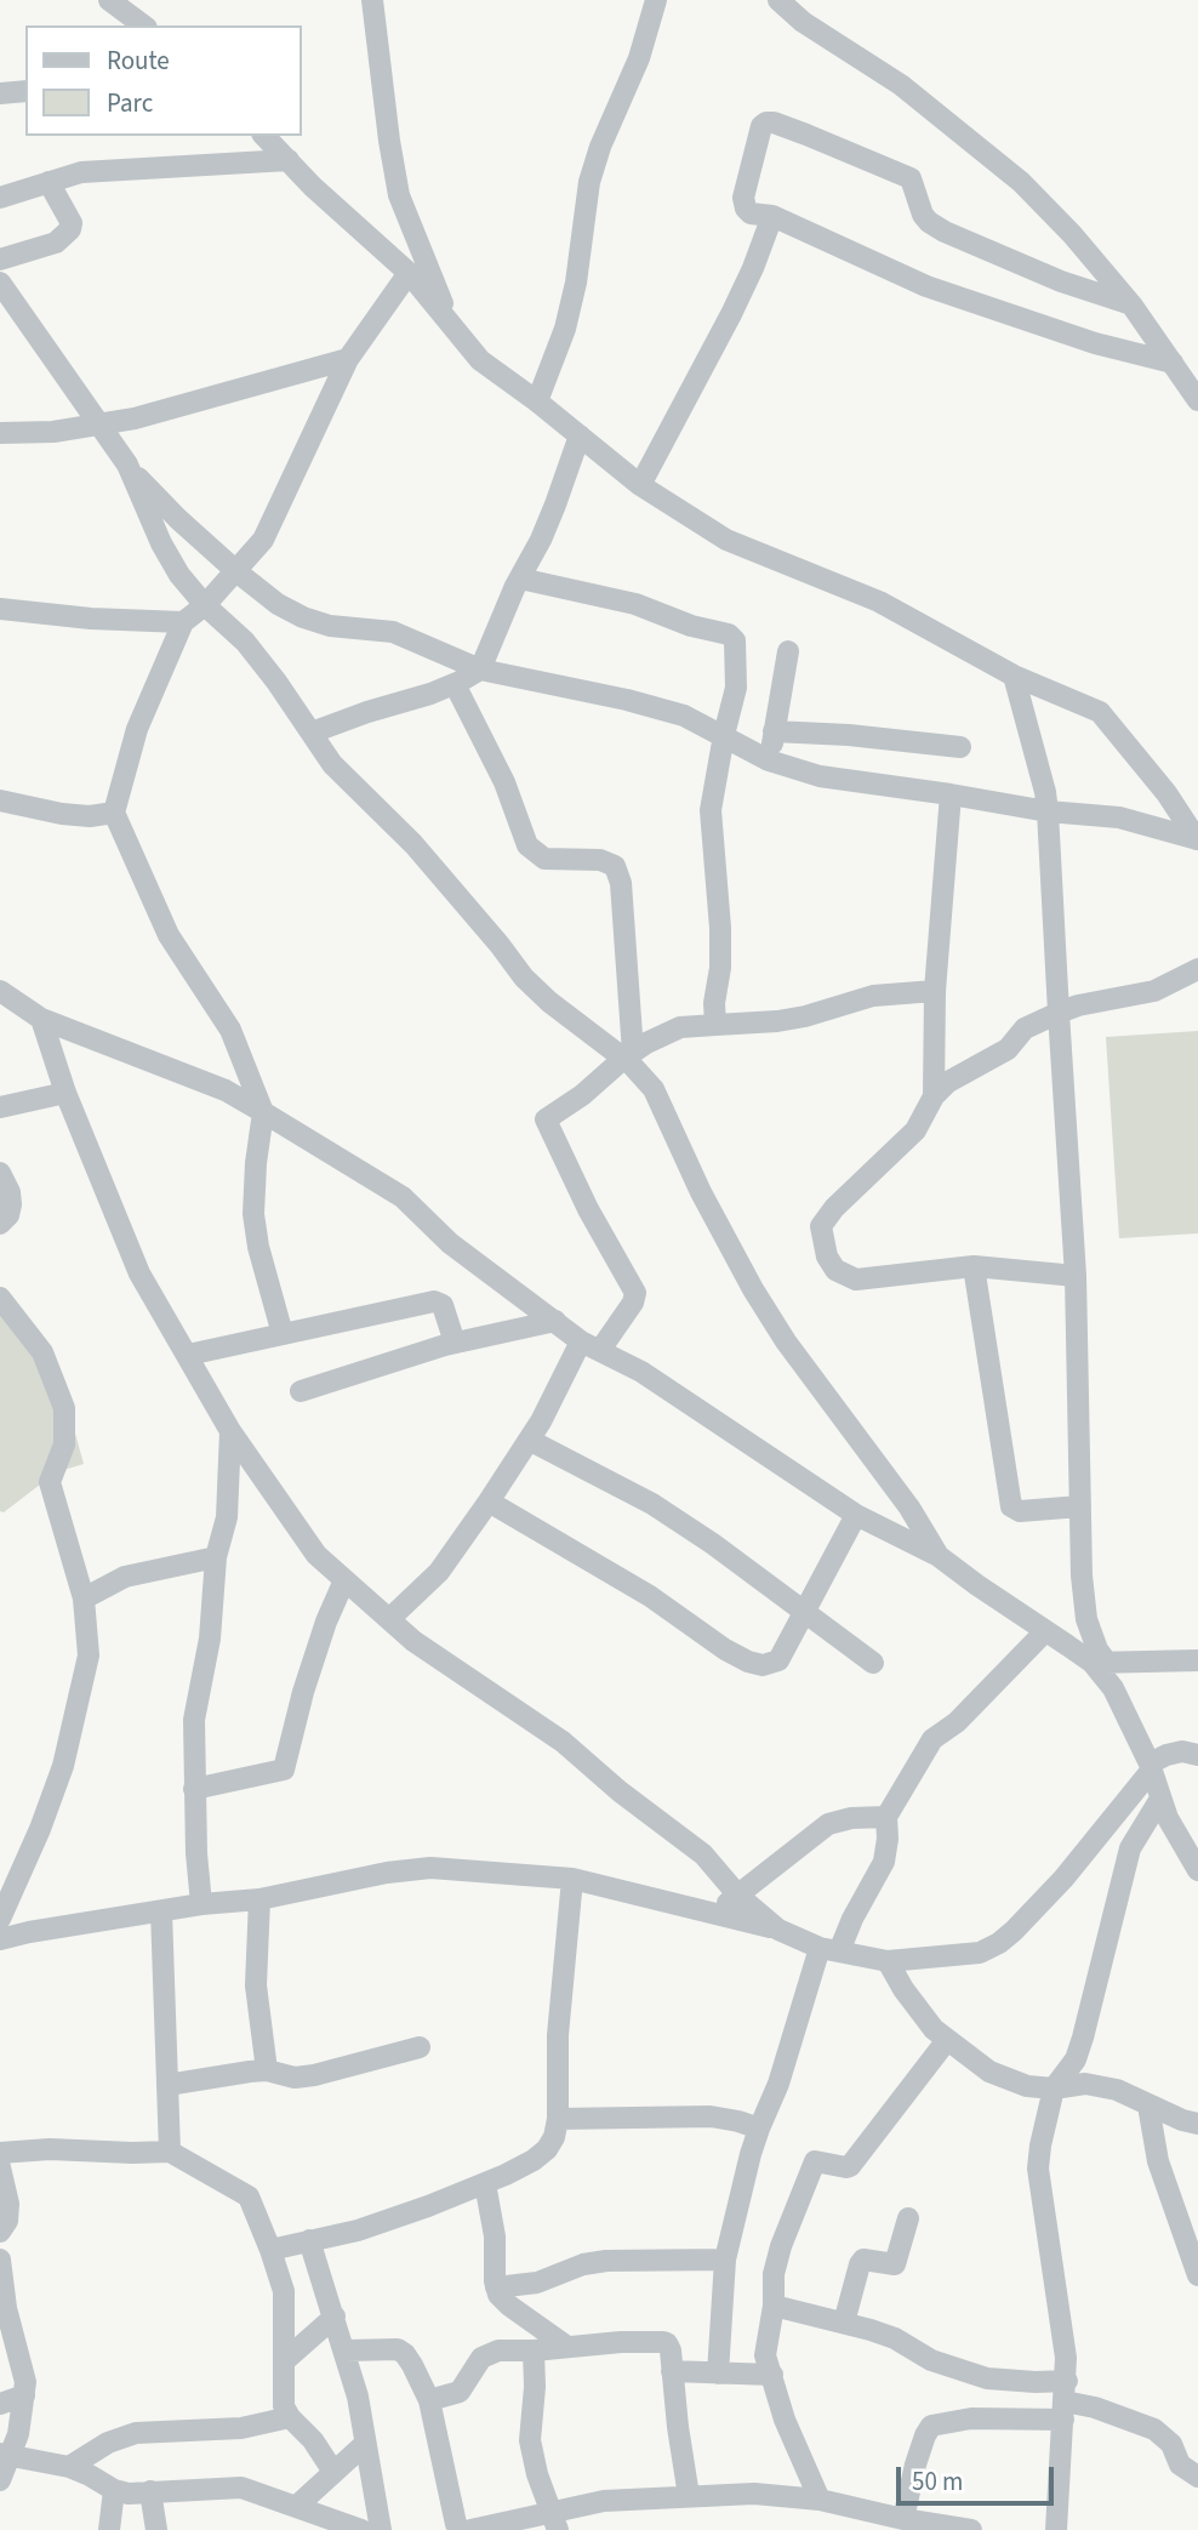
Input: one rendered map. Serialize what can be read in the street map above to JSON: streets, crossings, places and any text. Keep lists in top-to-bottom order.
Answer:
{
  "legend": ["Route", "Parc"],
  "scale_bar": "50 m"
}
